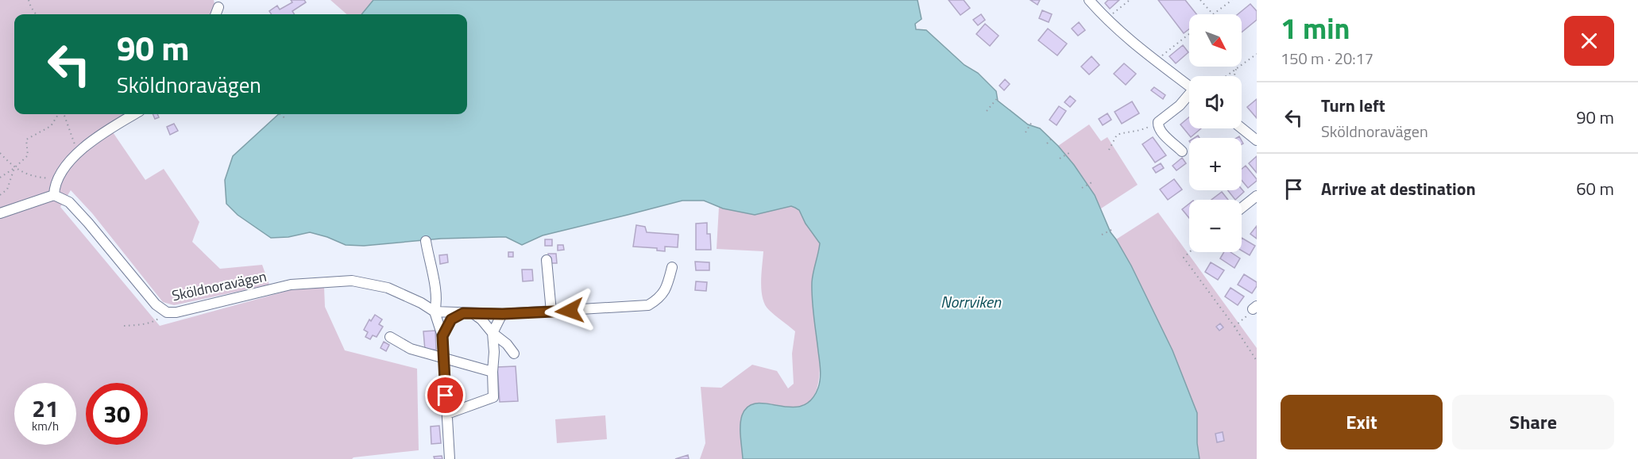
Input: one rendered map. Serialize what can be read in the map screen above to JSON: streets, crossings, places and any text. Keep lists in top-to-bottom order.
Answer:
{
  "streets": {
    "street": ["Sköldnoravägen"]
  },
  "water": ["Norrviken"],
  "north": "bottom right",
  "page": {
    "heading": ["1 min", "150 m · 20:17"],
    "map_buttons": ["+", "−"],
    "turn": ["90 m", "Sköldnoravägen"],
    "list": [
      {
        "name": "Turn left",
        "note": "Sköldnoravägen",
        "value": "90 m"
      },
      {
        "name": "Arrive at destination",
        "value": "60 m"
      }
    ],
    "speed": "21 km/h",
    "limit": "30",
    "buttons": ["Exit", "Share"]
  }
}
